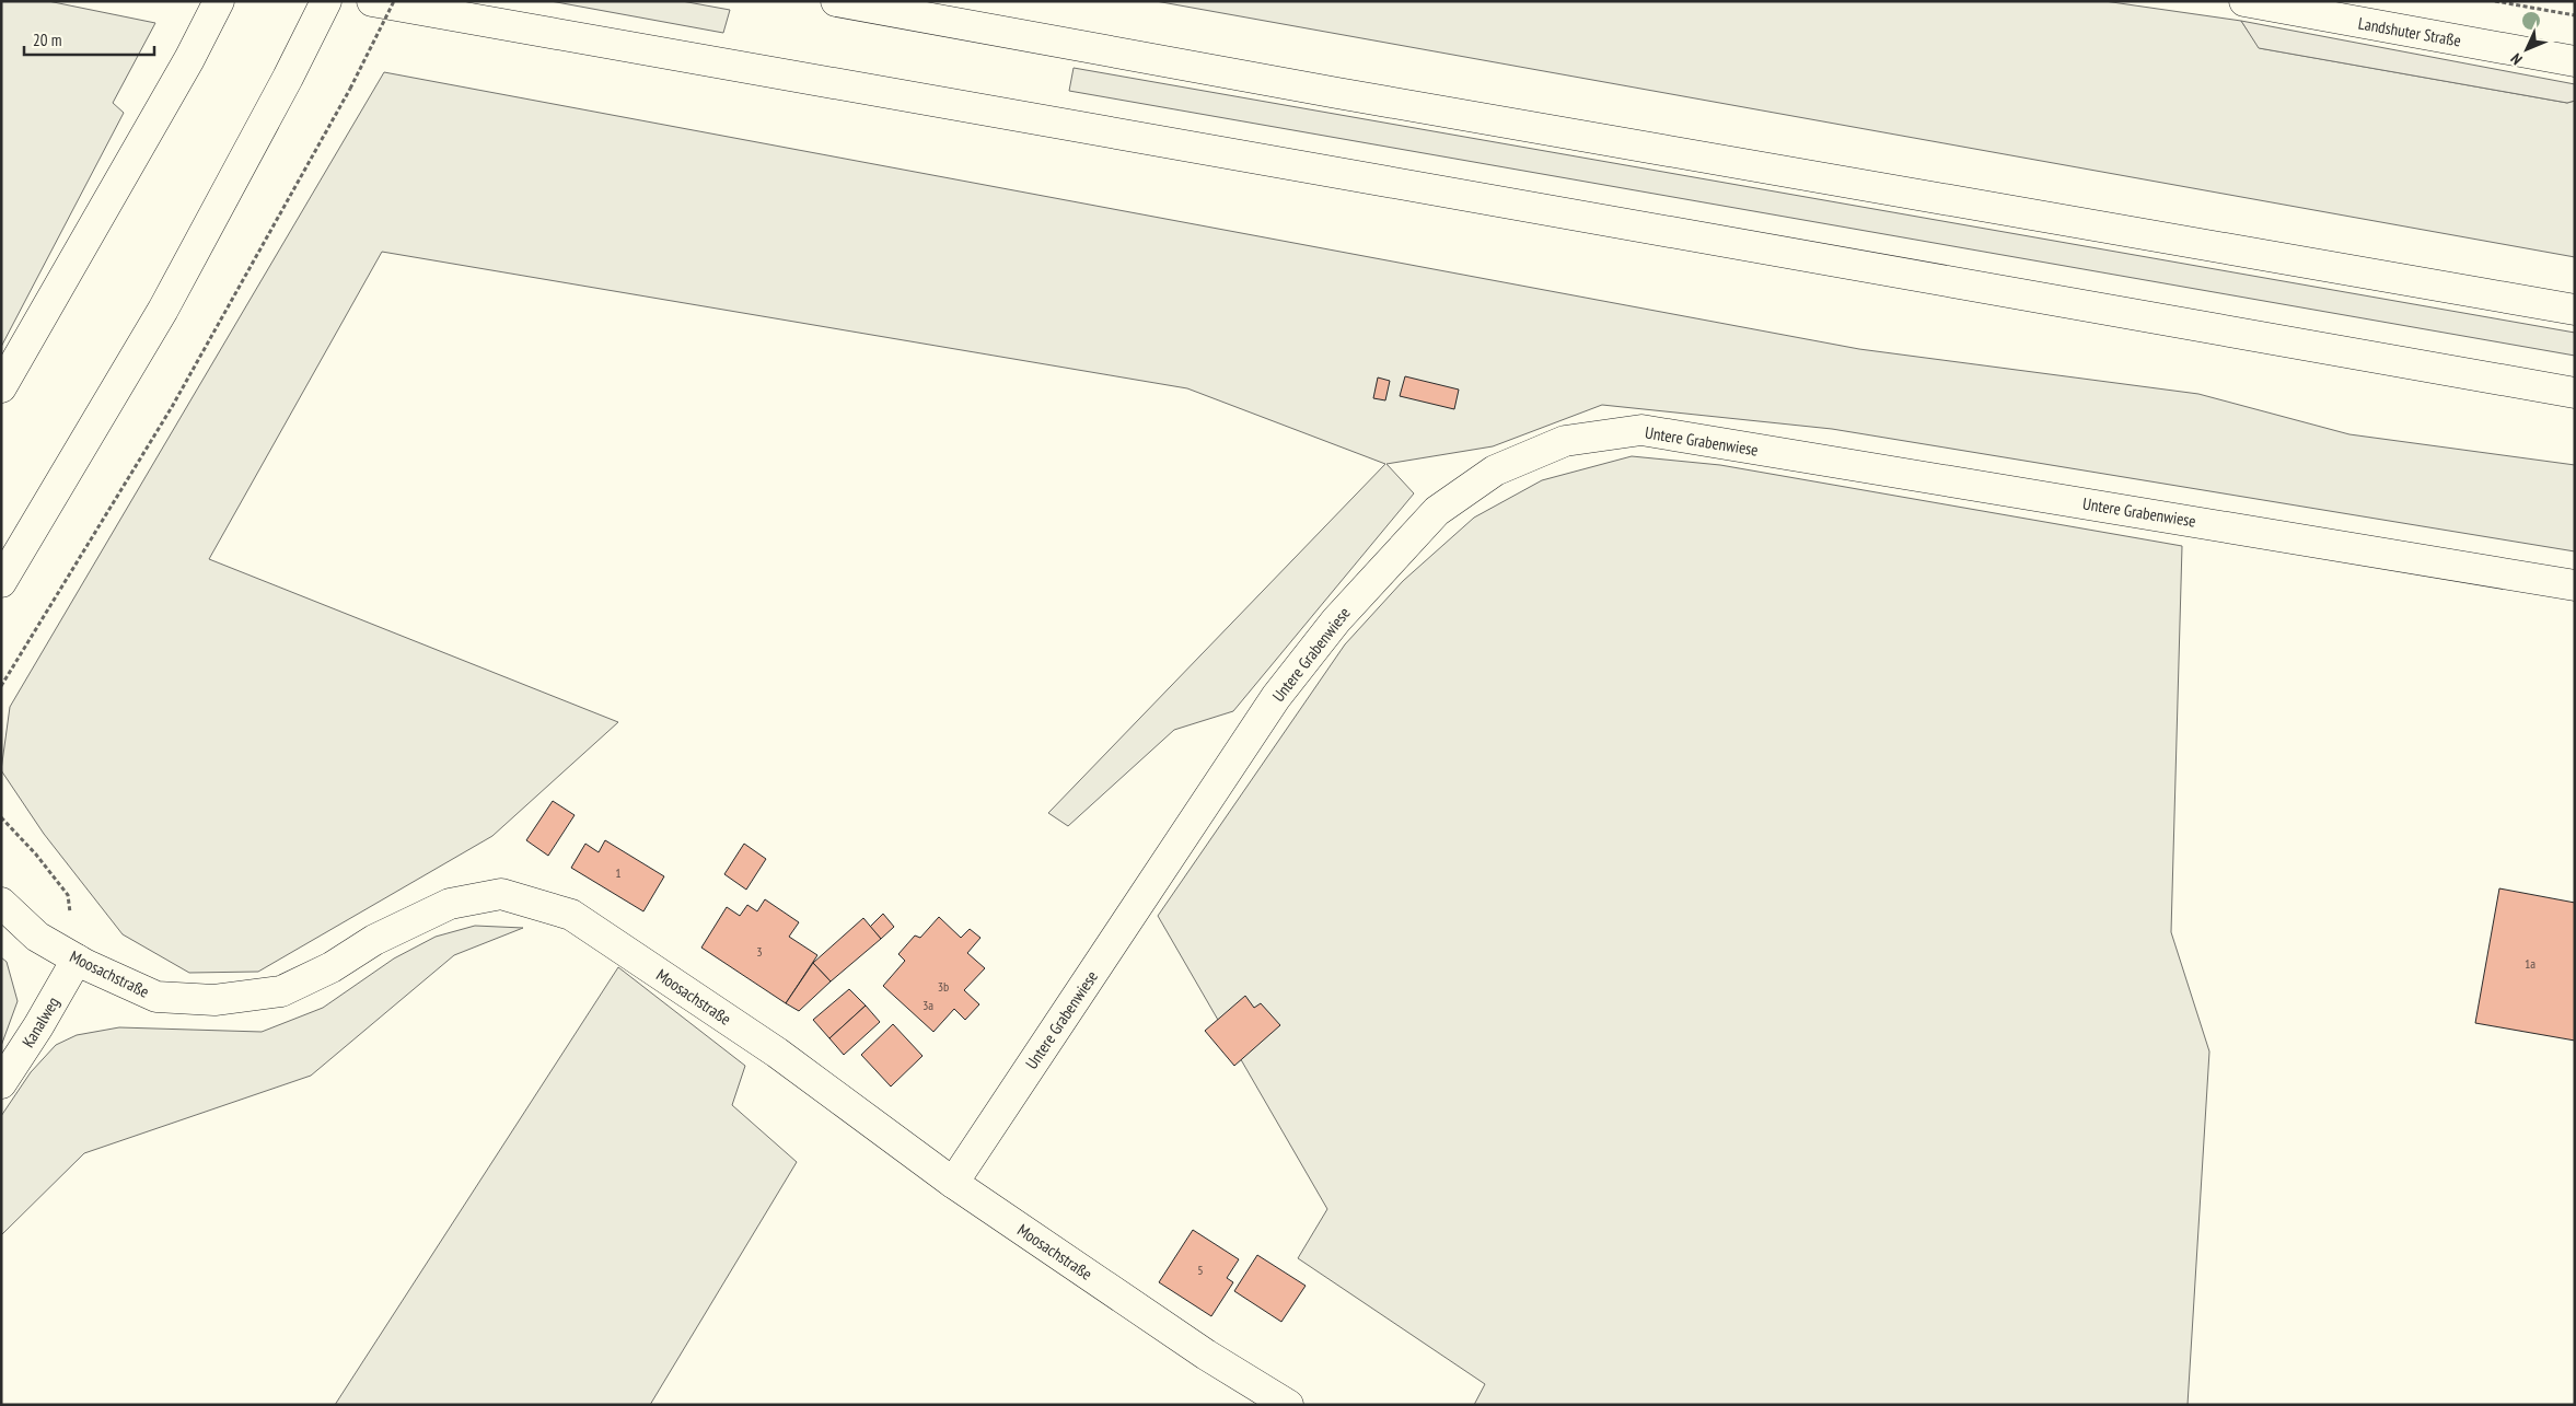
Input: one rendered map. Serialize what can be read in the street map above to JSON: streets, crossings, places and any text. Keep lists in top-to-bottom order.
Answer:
{
  "streets": {
    "main road": [
      "Landshuter Straße",
      "Untere Grabenwiese",
      "Moosachstraße",
      "Kanalweg"
    ]
  },
  "crossings": [
    ["Untere Grabenwiese", "Moosachstraße"],
    ["Moosachstraße", "Kanalweg"]
  ],
  "house_numbers": [
    "1",
    "3",
    "1a",
    "3b",
    "3a",
    "5"
  ],
  "scale_bar": "20 m",
  "north": "bottom left"
}
